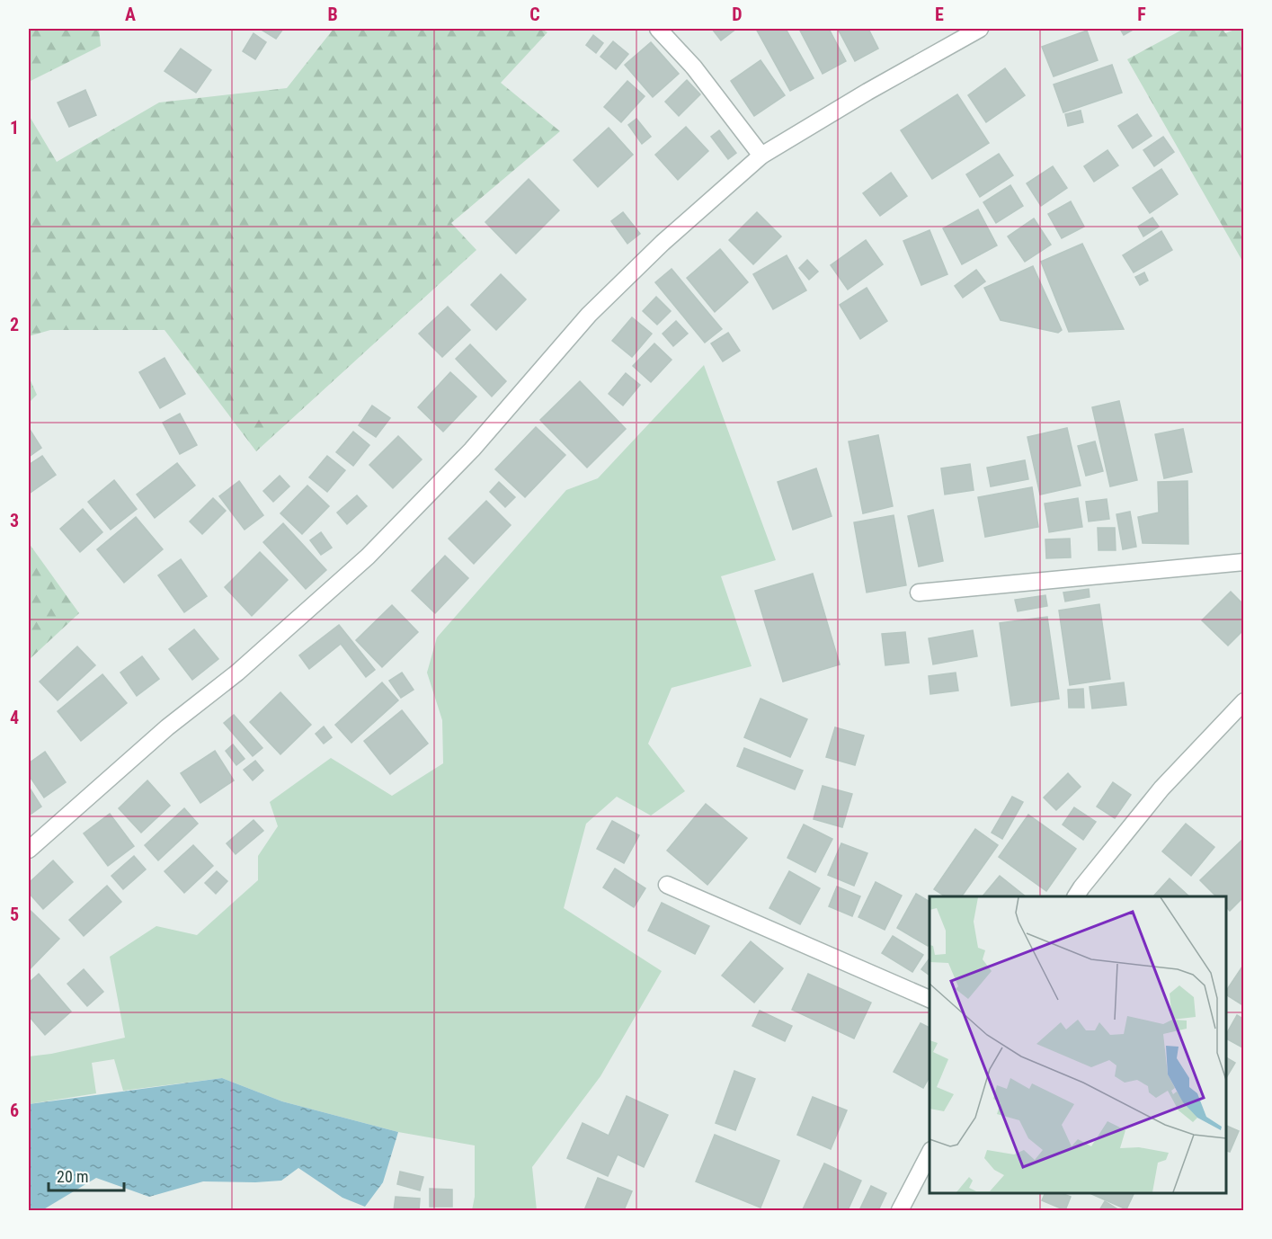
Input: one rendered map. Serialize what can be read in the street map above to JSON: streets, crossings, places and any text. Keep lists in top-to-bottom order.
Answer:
{
  "scale_bar": "20 m",
  "grid": {
    "columns": [
      "A",
      "B",
      "C",
      "D",
      "E",
      "F"
    ],
    "rows": [
      "1",
      "2",
      "3",
      "4",
      "5",
      "6"
    ]
  }
}
